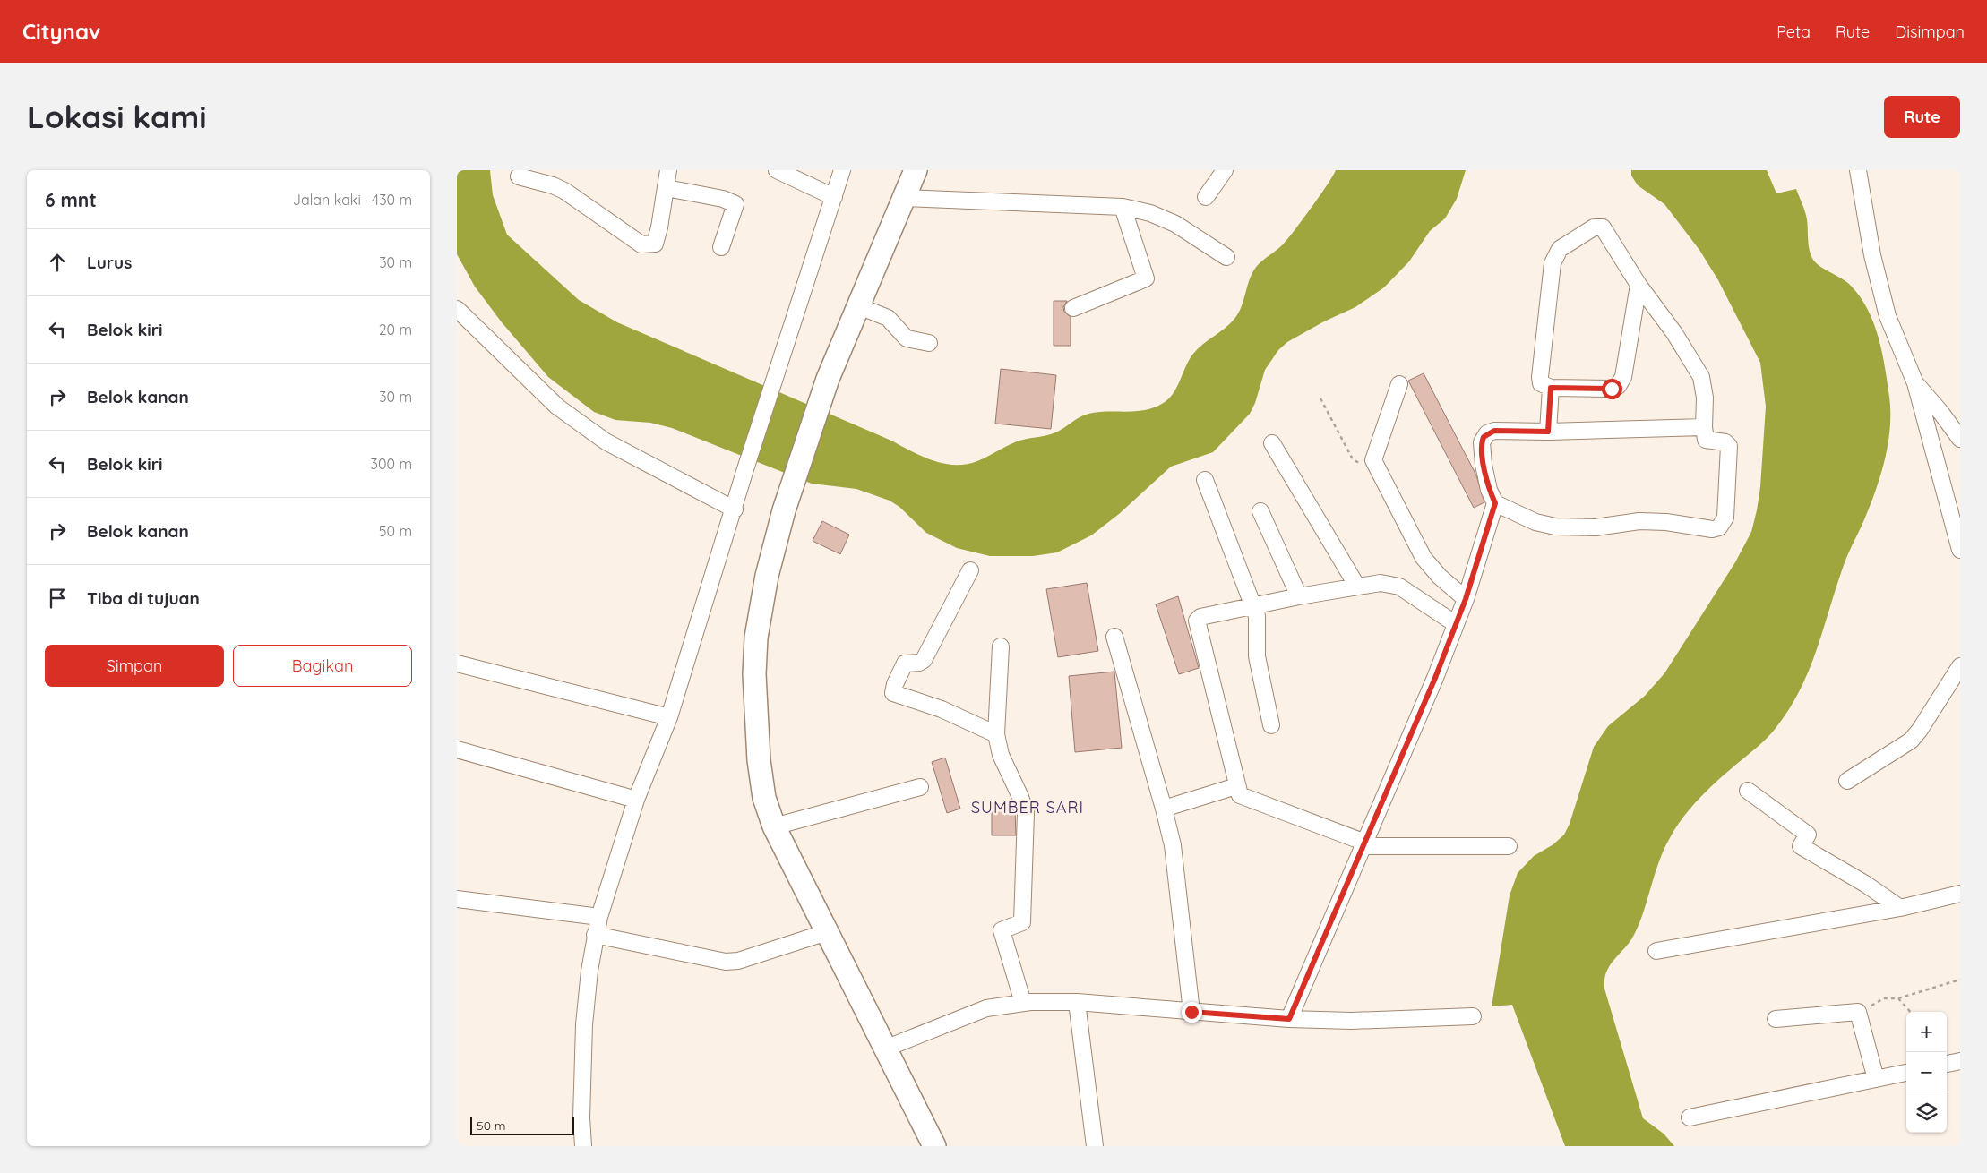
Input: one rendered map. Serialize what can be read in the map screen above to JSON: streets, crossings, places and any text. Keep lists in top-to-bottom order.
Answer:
{
  "districts": ["SUMBER SARI"],
  "scale_bar": "50 m",
  "page": {
    "header": "Citynav",
    "nav": ["Peta", "Rute", "Disimpan"],
    "buttons": [
      "Rute",
      ["Simpan", "Bagikan"]
    ],
    "title": "Lokasi kami",
    "heading": ["6 mnt", "Jalan kaki · 430 m"],
    "list": [
      ["Lurus", "30 m"],
      ["Belok kiri", "20 m"],
      ["Belok kanan", "30 m"],
      ["Belok kiri", "300 m"],
      ["Belok kanan", "50 m"],
      "Tiba di tujuan"
    ],
    "map_buttons": ["+", "−"],
    "scale": "50 m"
  }
}
